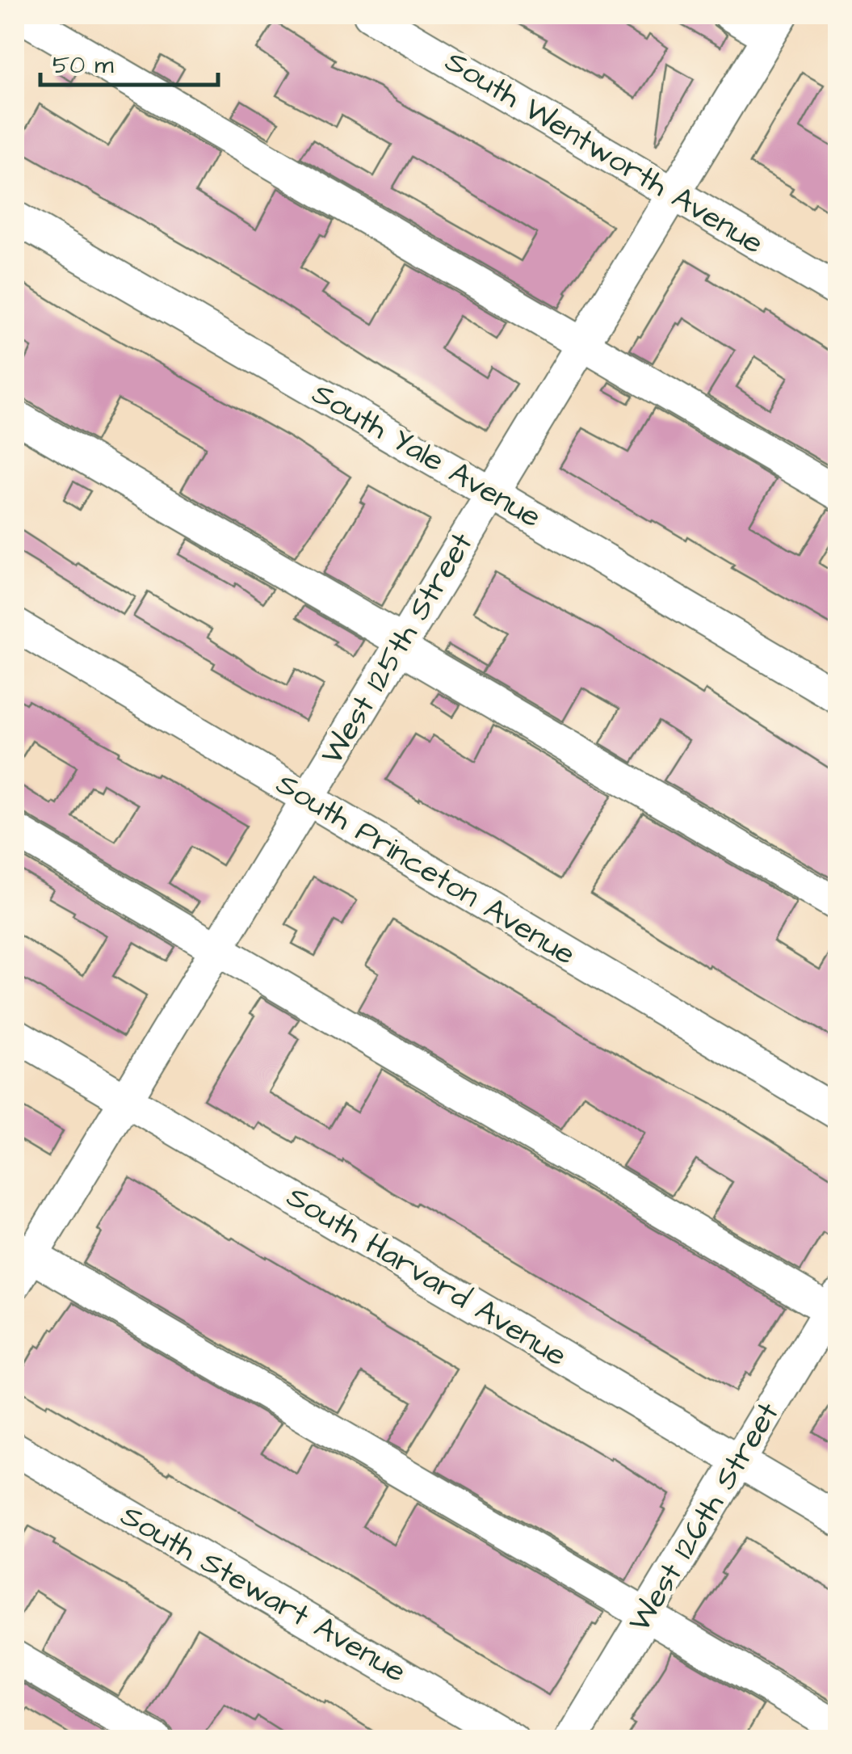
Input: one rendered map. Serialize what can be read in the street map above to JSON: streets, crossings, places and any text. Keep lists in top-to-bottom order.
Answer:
{
  "streets": {
    "street": [
      "South Wentworth Avenue",
      "South Yale Avenue",
      "West 125th Street",
      "South Princeton Avenue",
      "South Harvard Avenue",
      "West 126th Street",
      "South Stewart Avenue"
    ]
  },
  "crossings": [
    ["South Wentworth Avenue", "West 125th Street"],
    ["South Yale Avenue", "West 125th Street"],
    ["West 125th Street", "South Princeton Avenue"],
    ["West 125th Street", "South Harvard Avenue"],
    ["South Harvard Avenue", "West 126th Street"]
  ],
  "scale_bar": "50 m"
}
